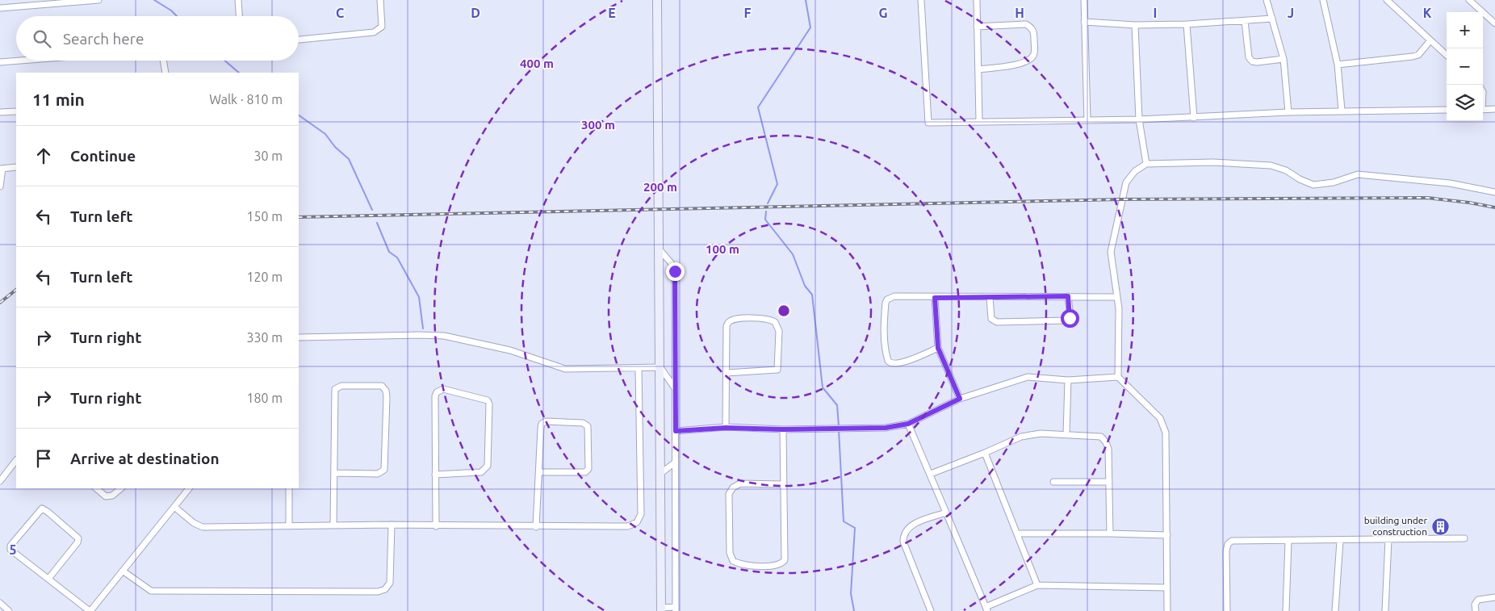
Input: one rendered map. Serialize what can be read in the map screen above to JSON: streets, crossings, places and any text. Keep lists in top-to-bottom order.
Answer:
{
  "places": {
    "building": ["building under construction"]
  },
  "page": {
    "map_buttons": ["+", "−"],
    "search": "Search here",
    "heading": ["11 min", "Walk · 810 m"],
    "list": [
      ["Continue", "30 m"],
      ["Turn left", "150 m"],
      ["Turn left", "120 m"],
      ["Turn right", "330 m"],
      ["Turn right", "180 m"],
      "Arrive at destination"
    ]
  },
  "grid": {
    "columns": [
      "C",
      "D",
      "E",
      "F",
      "G",
      "H",
      "I",
      "J",
      "K"
    ],
    "rows": ["5"]
  },
  "rings": [
    "400 m",
    "300 m",
    "200 m",
    "100 m"
  ]
}
